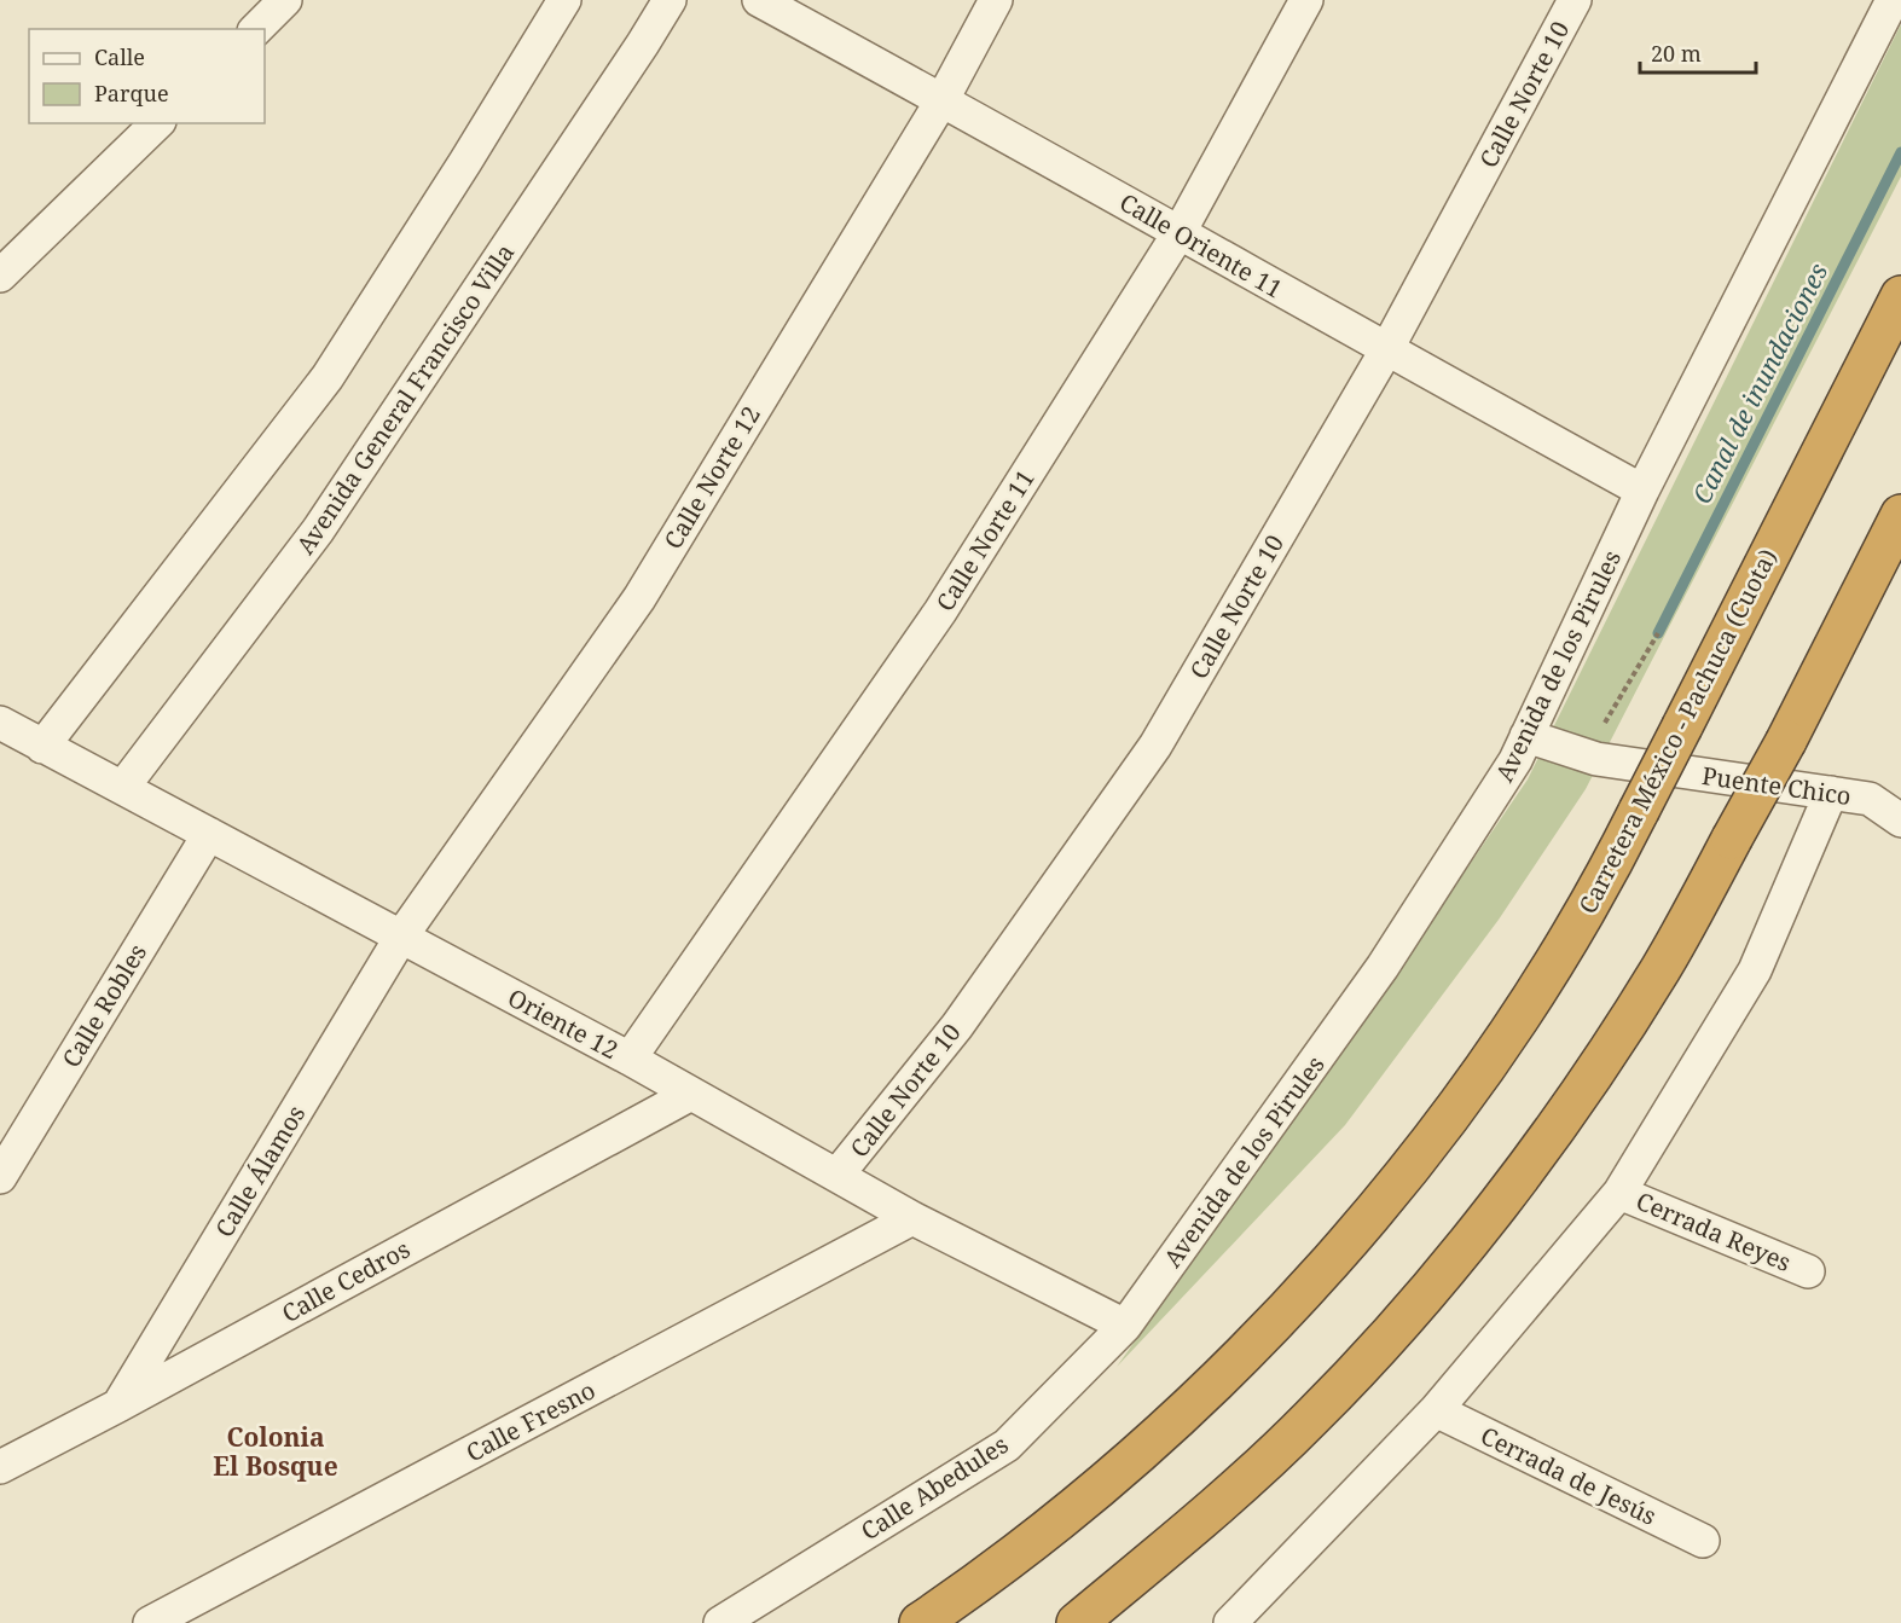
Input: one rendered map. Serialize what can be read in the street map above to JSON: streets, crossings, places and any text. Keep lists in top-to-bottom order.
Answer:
{
  "streets": {
    "highway": ["Carretera México - Pachuca (Cuota)"],
    "street": [
      "Calle Norte 10",
      "Calle Oriente 11",
      "Avenida General Francisco Villa",
      "Calle Norte 12",
      "Calle Norte 11",
      "Avenida de los Pirules",
      "Puente Chico",
      "Calle Robles",
      "Oriente 12",
      "Calle Álamos",
      "Cerrada Reyes",
      "Calle Cedros",
      "Calle Fresno",
      "Cerrada de Jesús",
      "Calle Abedules"
    ]
  },
  "crossings": [
    ["Calle Norte 10", "Calle Oriente 11"],
    ["Calle Norte 10", "Oriente 12"],
    ["Calle Oriente 11", "Calle Norte 12"],
    ["Calle Oriente 11", "Calle Norte 11"],
    ["Calle Oriente 11", "Avenida de los Pirules"],
    ["Avenida General Francisco Villa", "Oriente 12"],
    ["Calle Norte 12", "Oriente 12"],
    ["Calle Norte 12", "Calle Álamos"],
    ["Calle Norte 11", "Oriente 12"],
    ["Avenida de los Pirules", "Puente Chico"],
    ["Avenida de los Pirules", "Oriente 12"],
    ["Avenida de los Pirules", "Calle Abedules"],
    ["Calle Robles", "Oriente 12"],
    ["Oriente 12", "Calle Álamos"],
    ["Oriente 12", "Calle Cedros"],
    ["Oriente 12", "Calle Fresno"],
    ["Oriente 12", "Calle Abedules"],
    ["Calle Álamos", "Calle Cedros"]
  ],
  "districts": ["Colonia El Bosque"],
  "water": ["Canal de inundaciones"],
  "legend": ["Calle", "Parque"],
  "scale_bar": "20 m"
}
